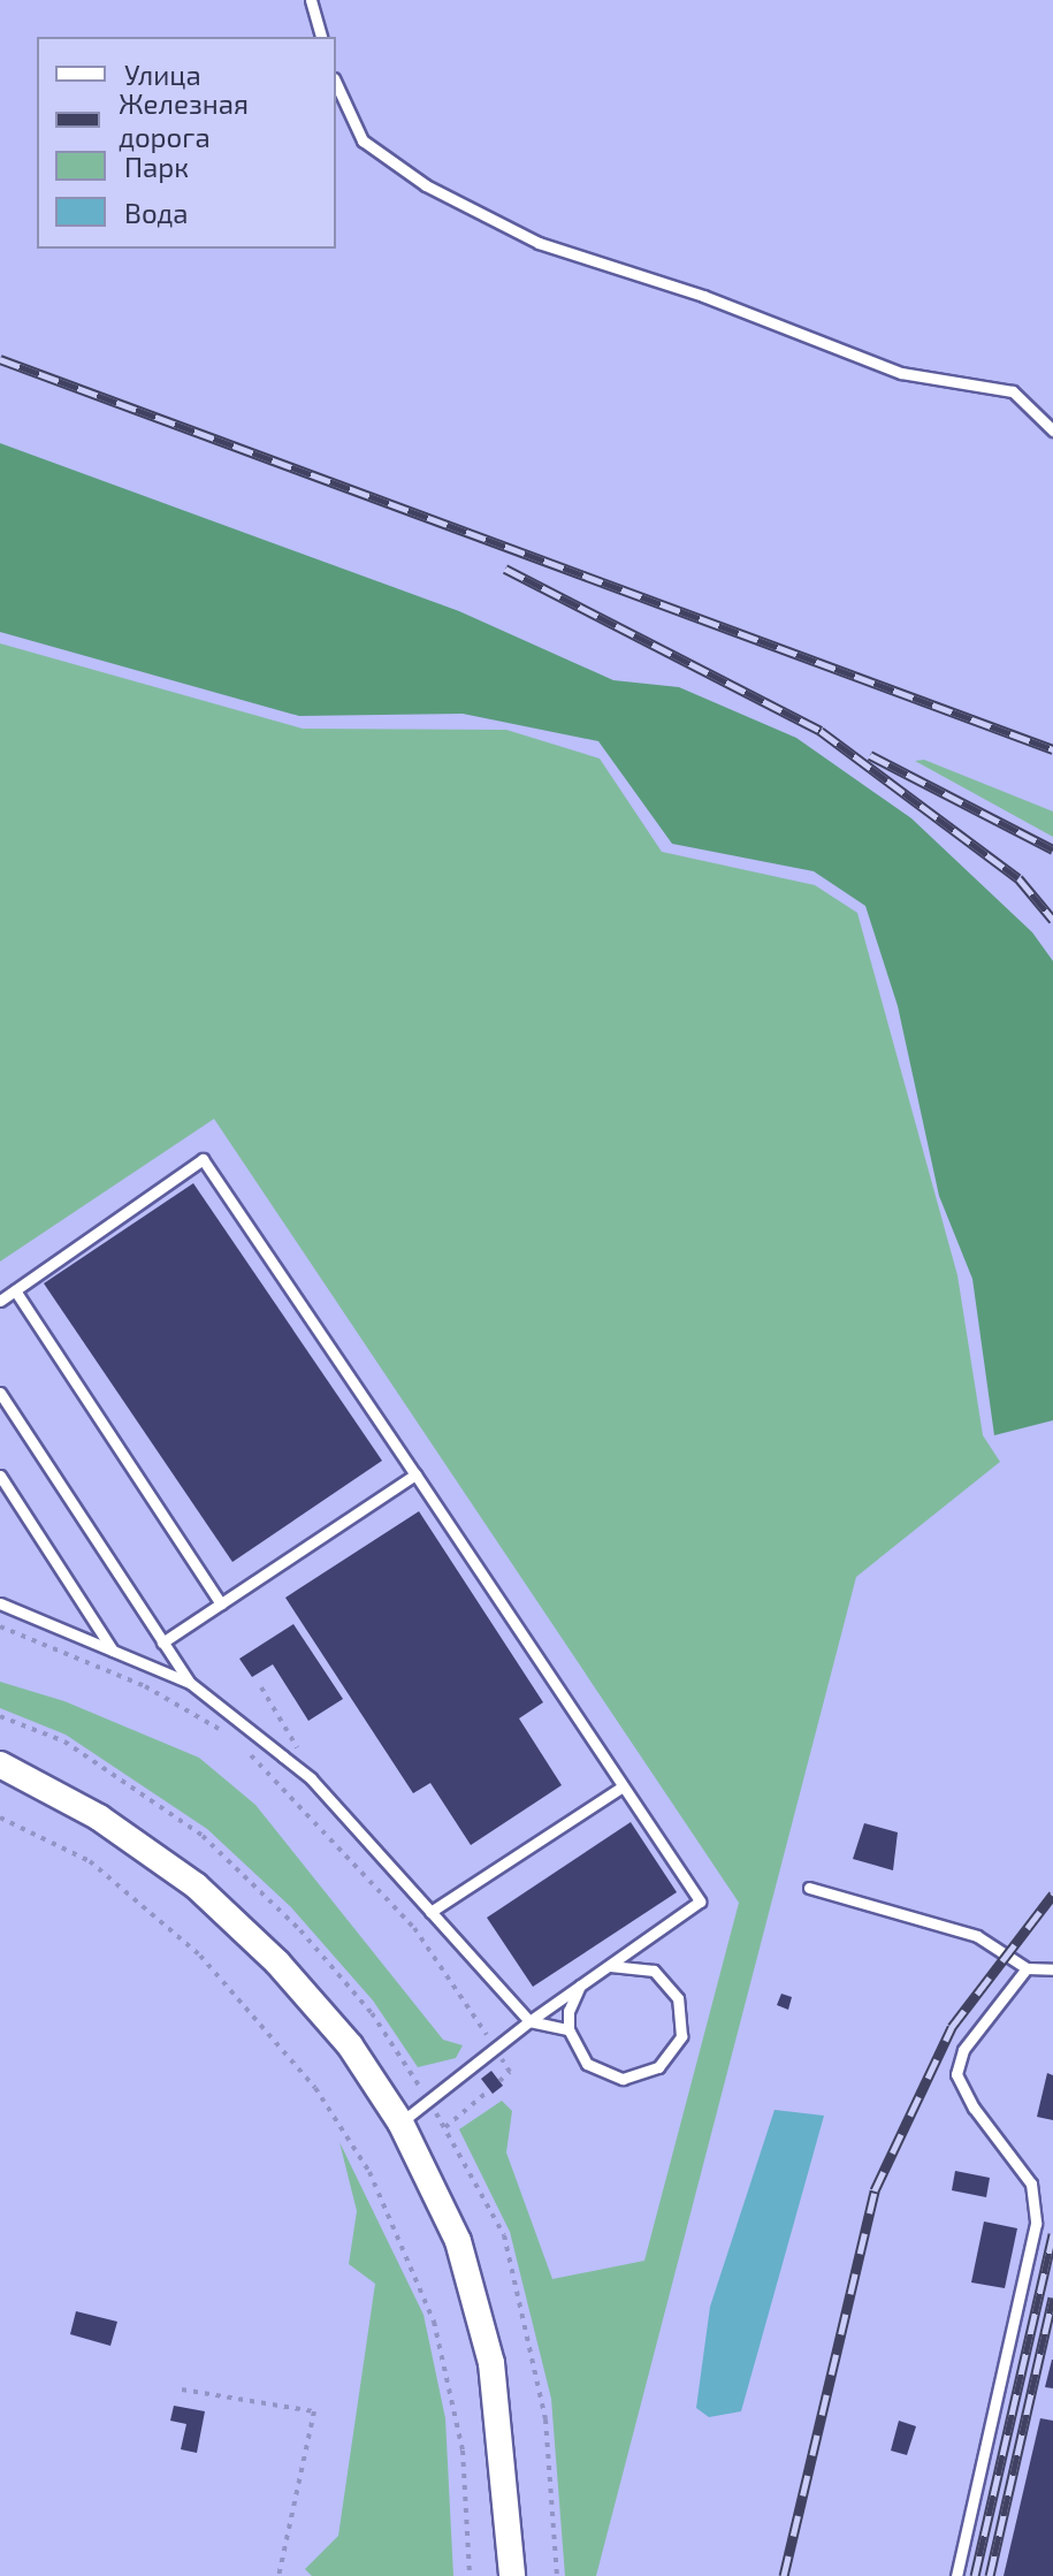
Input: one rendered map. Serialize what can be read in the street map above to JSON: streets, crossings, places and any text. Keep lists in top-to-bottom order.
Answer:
{
  "legend": [
    "Улица",
    "Железная дорога",
    "Парк",
    "Вода"
  ]
}
